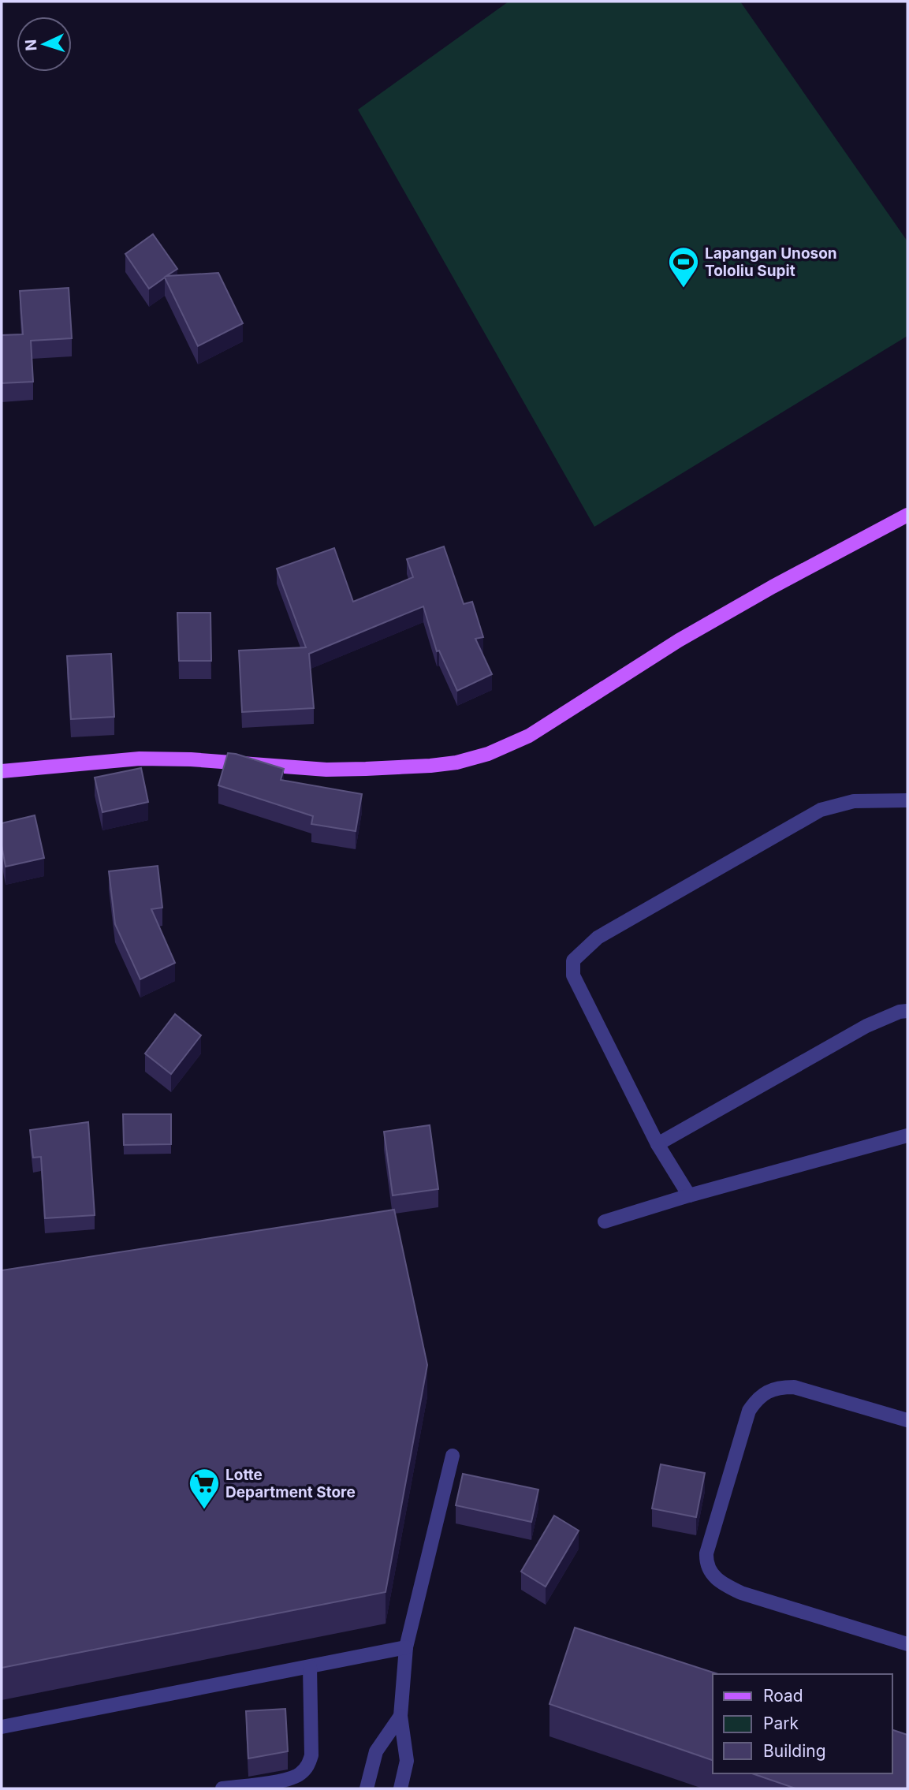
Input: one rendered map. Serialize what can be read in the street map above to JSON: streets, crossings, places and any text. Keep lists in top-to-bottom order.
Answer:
{
  "places": {
    "sports": ["Lapangan Unoson Tololiu Supit"],
    "supermarket": ["Lotte Department Store"]
  },
  "legend": ["Road", "Park", "Building"],
  "north": "left"
}
